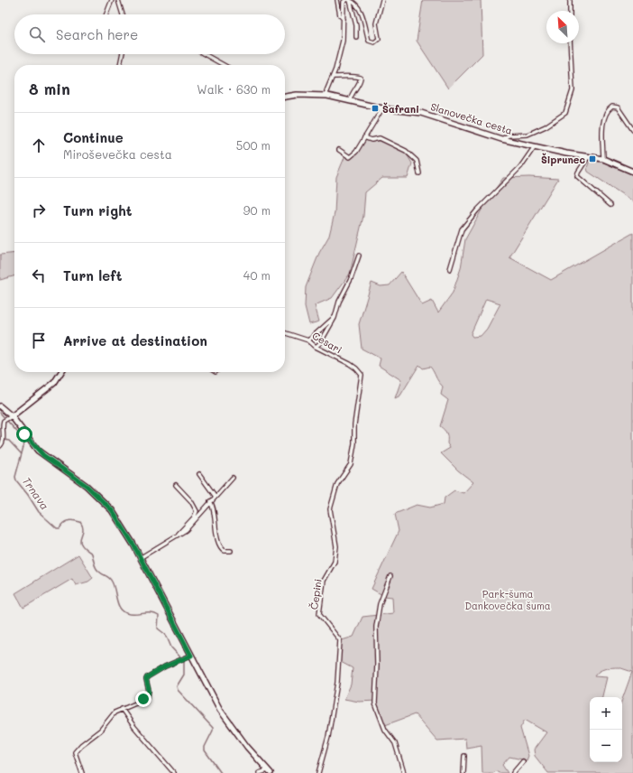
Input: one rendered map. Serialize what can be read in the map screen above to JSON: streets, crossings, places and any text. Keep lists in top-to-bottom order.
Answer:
{
  "streets": {
    "main road": ["Slanovečka cesta"],
    "street": ["Cesari", "Čepini"]
  },
  "crossings": [
    ["Cesari", "Čepini"]
  ],
  "water": ["Trnava"],
  "parks": ["Park-šuma Dankovečka šuma"],
  "places": {
    "transit": ["Šafrani", "Šiprunec"]
  },
  "north": "top left",
  "page": {
    "search": "Search here",
    "heading": ["8 min", "Walk · 630 m"],
    "list": [
      ["Continue", "Miroševečka cesta", "500 m"],
      ["Turn right", "90 m"],
      ["Turn left", "40 m"],
      "Arrive at destination"
    ],
    "map_buttons": ["+", "−"]
  }
}
